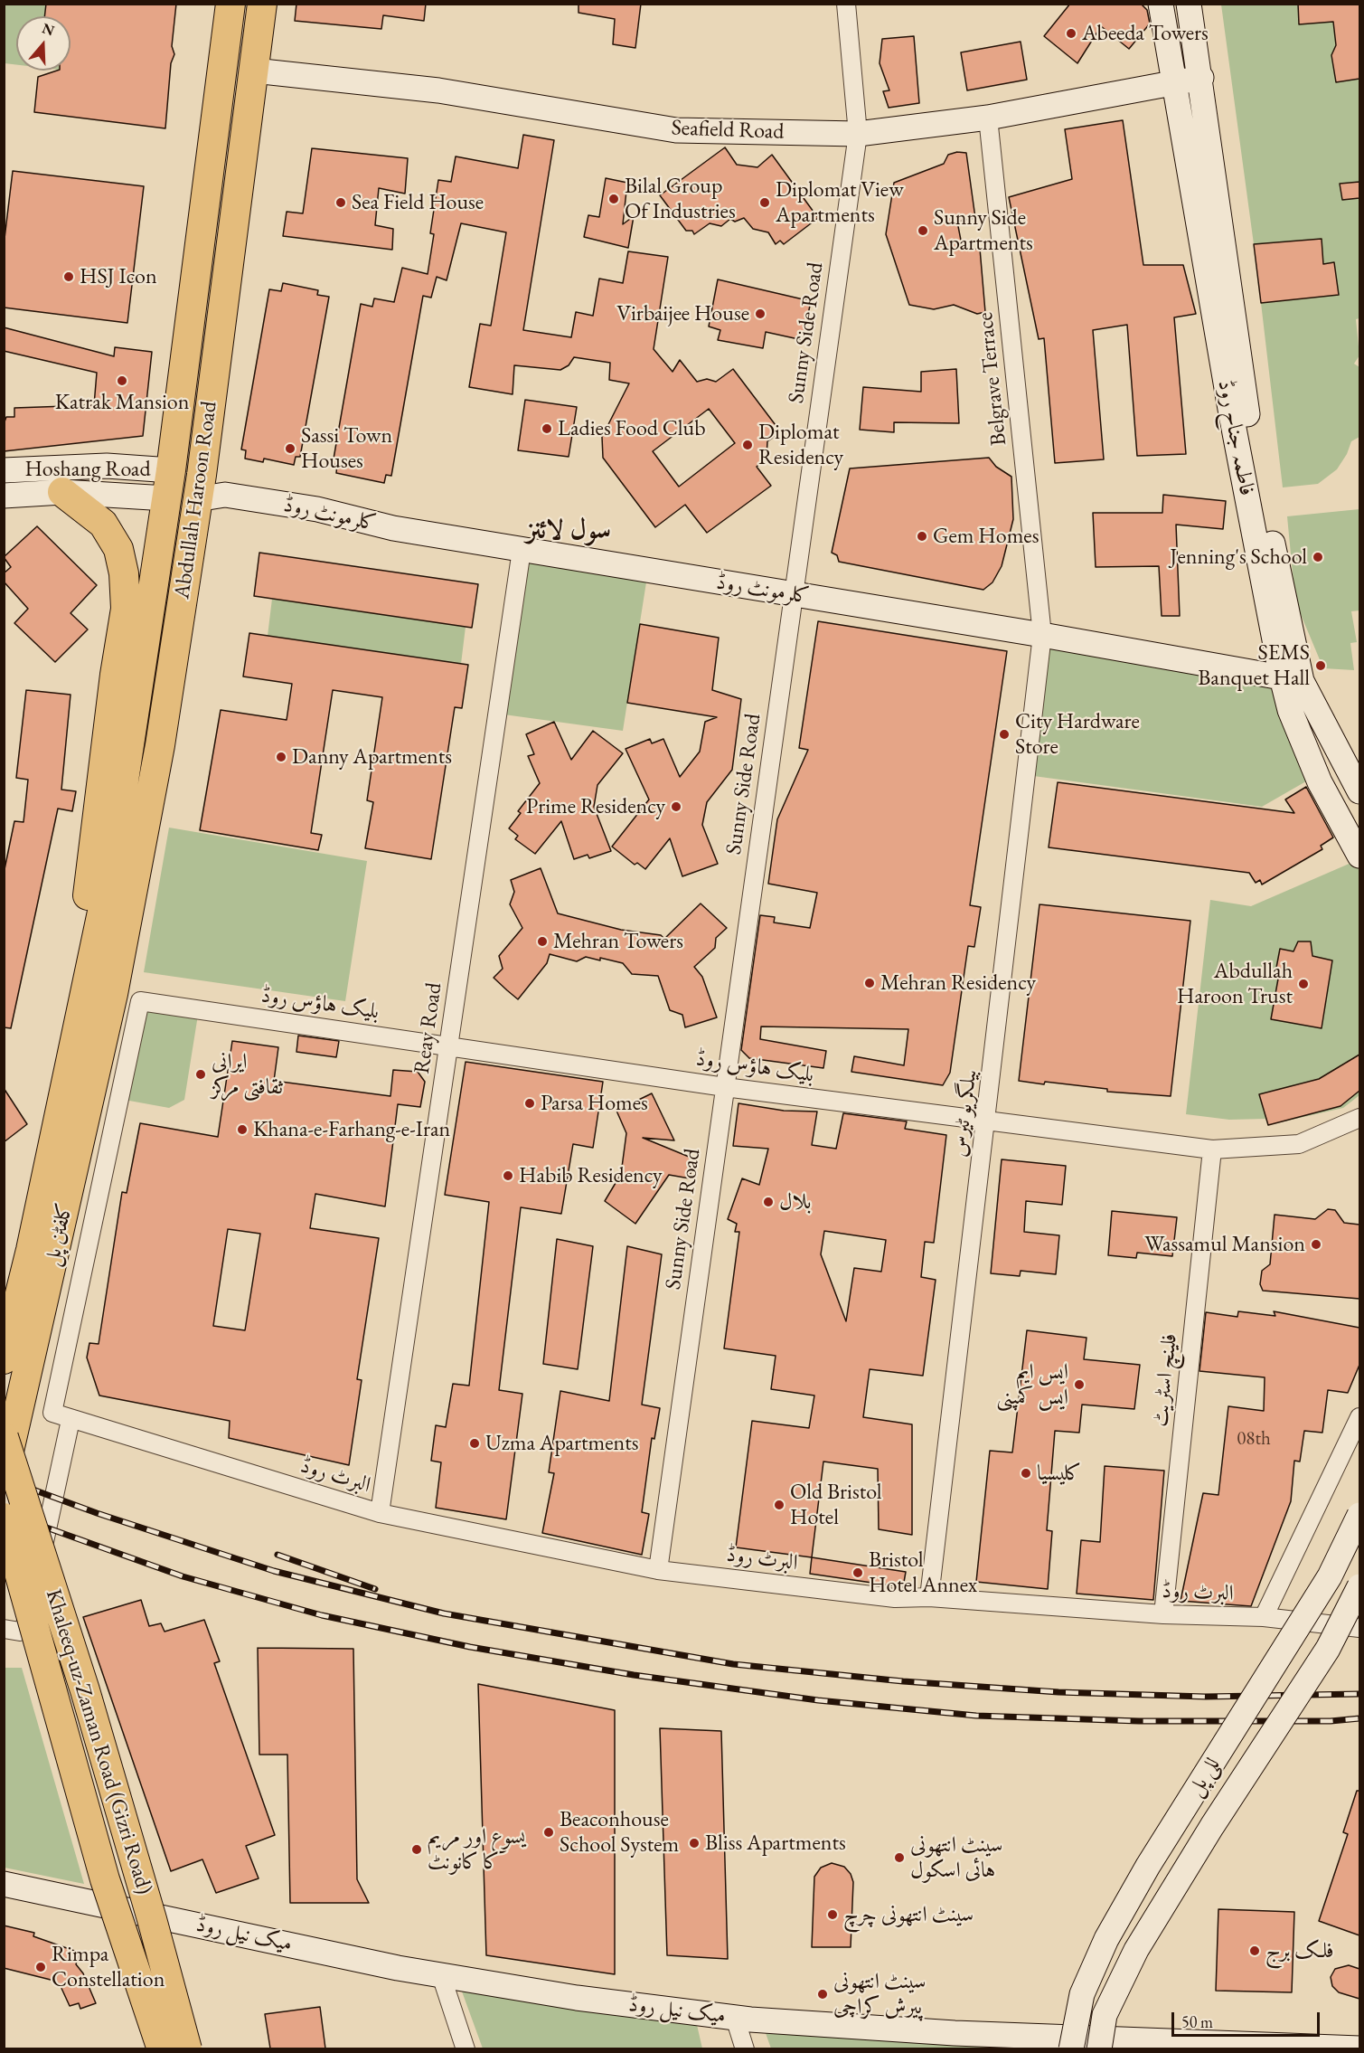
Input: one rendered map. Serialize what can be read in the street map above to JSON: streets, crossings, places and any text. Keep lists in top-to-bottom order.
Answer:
{
  "streets": {
    "main road": ["Abdullah Haroon Road", "کلفٹن پل", "Khaleeq-uz-Zaman Road (Gizri Road)"],
    "street": [
      "Seafield Road",
      "Sunny Side Road",
      "Belgrave Terrace",
      "فاطمہ جناح روڈ",
      "Hoshang Road",
      "کلرمونٹ روڈ",
      "بلیک ہاؤس روڈ",
      "Reay Road",
      "بیلگریو ٹیرس",
      "فلینچ اسٹریٹ",
      "البرٹ روڈ",
      "للی پل",
      "میک نیل روڈ"
    ]
  },
  "crossings": [
    ["Seafield Road", "Sunny Side Road"],
    ["Seafield Road", "Belgrave Terrace"],
    ["Seafield Road", "فاطمہ جناح روڈ"],
    ["Seafield Road", "Abdullah Haroon Road"],
    ["Sunny Side Road", "کلرمونٹ روڈ"],
    ["Sunny Side Road", "بلیک ہاؤس روڈ"],
    ["Sunny Side Road", "البرٹ روڈ"],
    ["Belgrave Terrace", "کلرمونٹ روڈ"],
    ["Belgrave Terrace", "بیلگریو ٹیرس"],
    ["فاطمہ جناح روڈ", "کلرمونٹ روڈ"],
    ["Hoshang Road", "Abdullah Haroon Road"],
    ["Abdullah Haroon Road", "کلرمونٹ روڈ"],
    ["Abdullah Haroon Road", "کلفٹن پل"],
    ["کلرمونٹ روڈ", "Reay Road"],
    ["کلرمونٹ روڈ", "بیلگریو ٹیرس"],
    ["بلیک ہاؤس روڈ", "Reay Road"],
    ["بلیک ہاؤس روڈ", "بیلگریو ٹیرس"],
    ["بلیک ہاؤس روڈ", "فلینچ اسٹریٹ"],
    ["بلیک ہاؤس روڈ", "البرٹ روڈ"],
    ["Reay Road", "البرٹ روڈ"],
    ["بیلگریو ٹیرس", "البرٹ روڈ"],
    ["فلینچ اسٹریٹ", "البرٹ روڈ"]
  ],
  "districts": ["سول لائنز"],
  "places": [
    "Abeeda Towers",
    "Bilal Group Of Industries",
    "Sea Field House",
    "Diplomat View Apartments",
    "Sunny Side Apartments",
    "HSJ Icon",
    "Virbaijee House",
    "Katrak Mansion",
    "Ladies Food Club",
    "Diplomat Residency",
    "Sassi Town Houses",
    "Gem Homes",
    "Jenning's School",
    "SEMS Banquet Hall",
    "City Hardware Store",
    "Danny Apartments",
    "Prime Residency",
    "Mehran Towers",
    "Mehran Residency",
    "Abdullah Haroon Trust",
    "ایرانی ثقافتی مرکز",
    "Parsa Homes",
    "Khana-e-Farhang-e-Iran",
    "Habib Residency",
    "بلال",
    "Wassamul Mansion",
    "ایس ایم ایس کمپنی",
    "Uzma Apartments",
    "کلیسیا",
    "Old Bristol Hotel",
    "Bristol Hotel Annex",
    "Beaconhouse School System",
    "Bliss Apartments",
    "یسوع اور مریم کا کانونٹ",
    "سینٹ انتھونی ہائی اسکول",
    "سینٹ انتھونی چرچ",
    "فلک برج",
    "Rimpa Constellation",
    "سینٹ انتھونی پیرش کراچی"
  ],
  "house_numbers": ["08th"],
  "scale_bar": "50 m",
  "north": "top"
}
